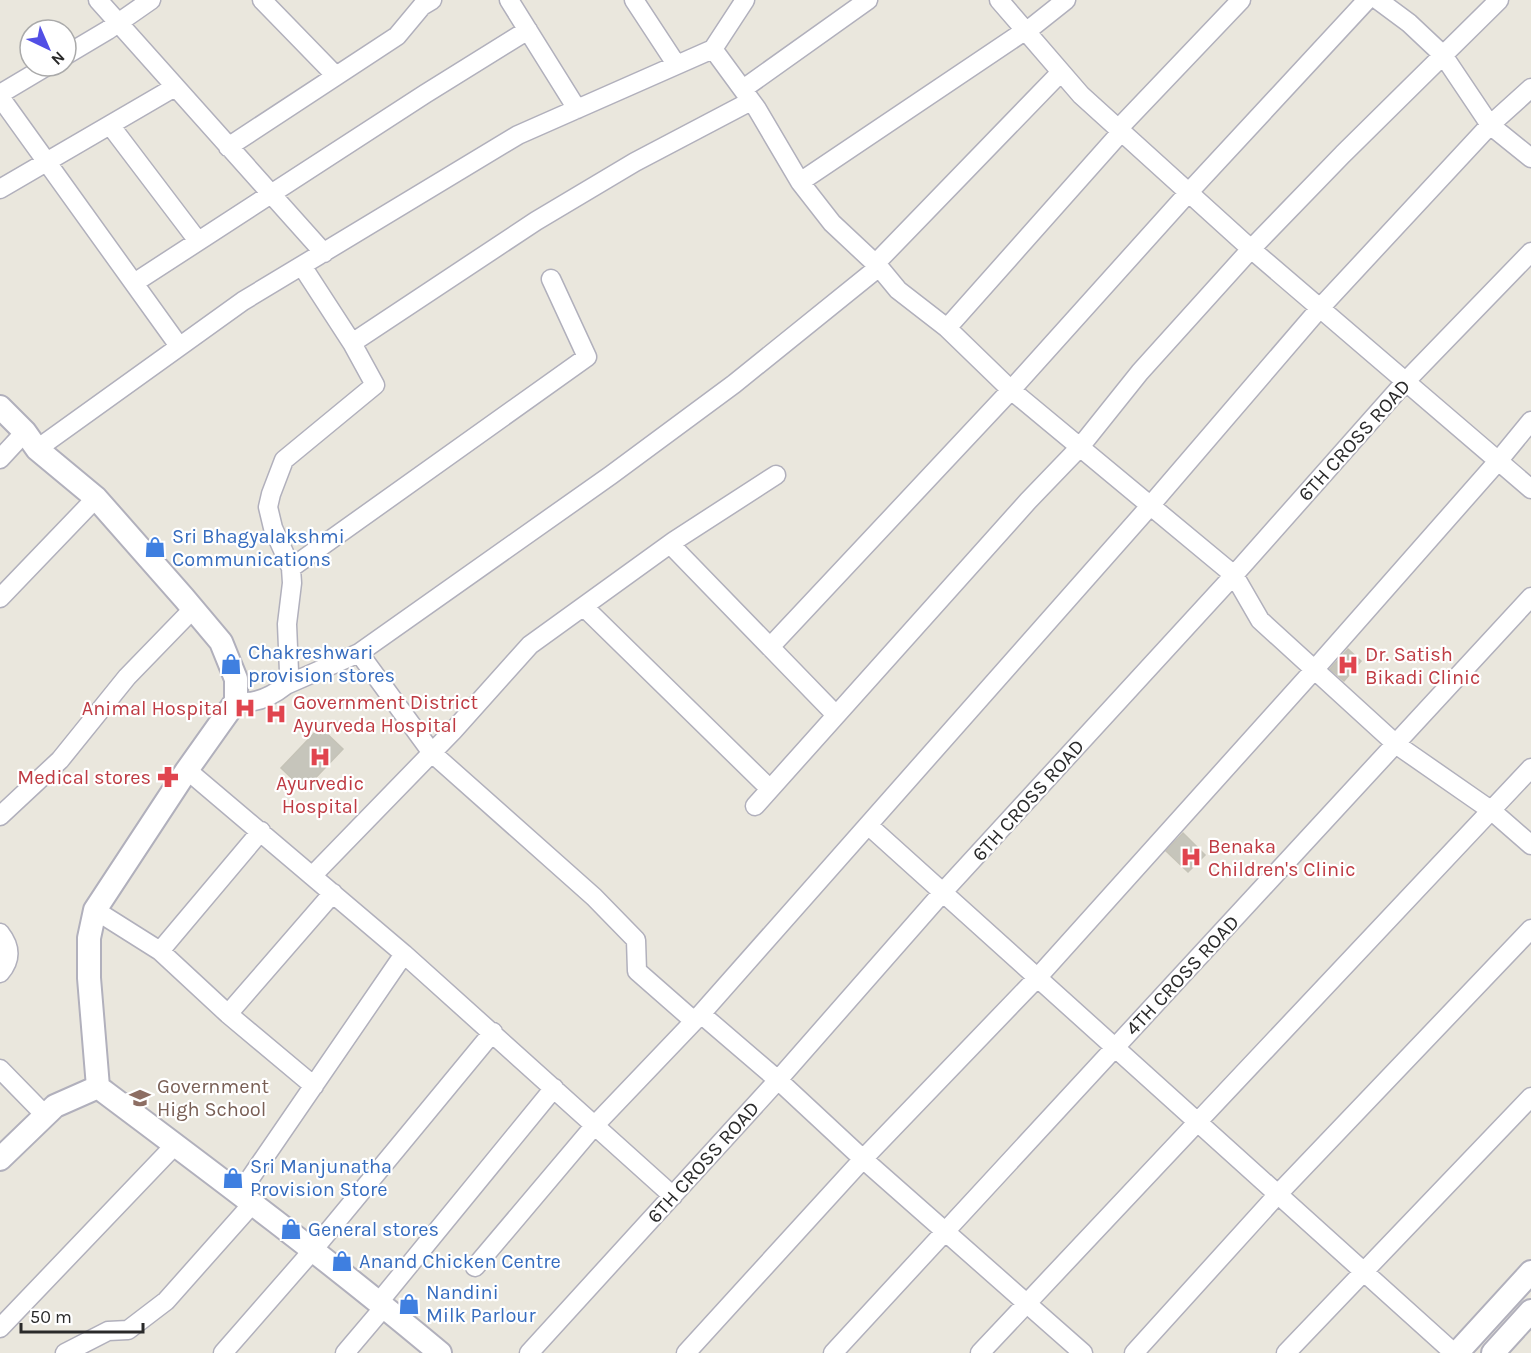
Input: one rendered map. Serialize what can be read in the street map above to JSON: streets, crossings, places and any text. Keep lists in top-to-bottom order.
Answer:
{
  "streets": {
    "street": ["6TH CROSS ROAD", "4TH CROSS ROAD"]
  },
  "places": {
    "shop": [
      "Sri Bhagyalakshmi Communications",
      "Chakreshwari provision stores",
      "Sri Manjunatha Provision Store",
      "General stores",
      "Anand Chicken Centre",
      "Nandini Milk Parlour"
    ],
    "hospital": [
      "Dr. Satish Bikadi Clinic",
      "Animal Hospital",
      "Government District Ayurveda Hospital",
      "Ayurvedic Hospital",
      "Benaka Children's Clinic"
    ],
    "pharmacy": ["Medical stores"],
    "school or university": ["Government High School"]
  },
  "scale_bar": "50 m",
  "north": "bottom right"
}
